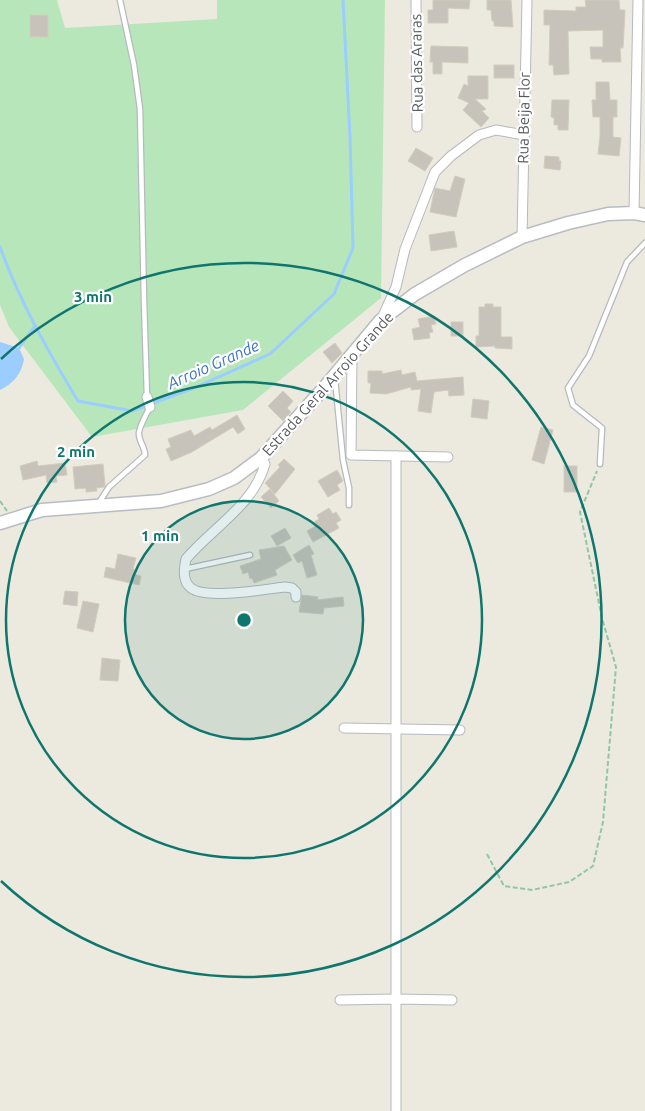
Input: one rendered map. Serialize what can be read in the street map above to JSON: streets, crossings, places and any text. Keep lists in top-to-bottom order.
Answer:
{
  "streets": {
    "main road": ["Estrada Geral Arroio Grande"],
    "street": ["Rua das Araras", "Rua Beija Flor"]
  },
  "crossings": [
    ["Rua Beija Flor", "Estrada Geral Arroio Grande"]
  ],
  "water": ["Arroio Grande"],
  "rings": ["3 min", "2 min", "1 min"]
}
